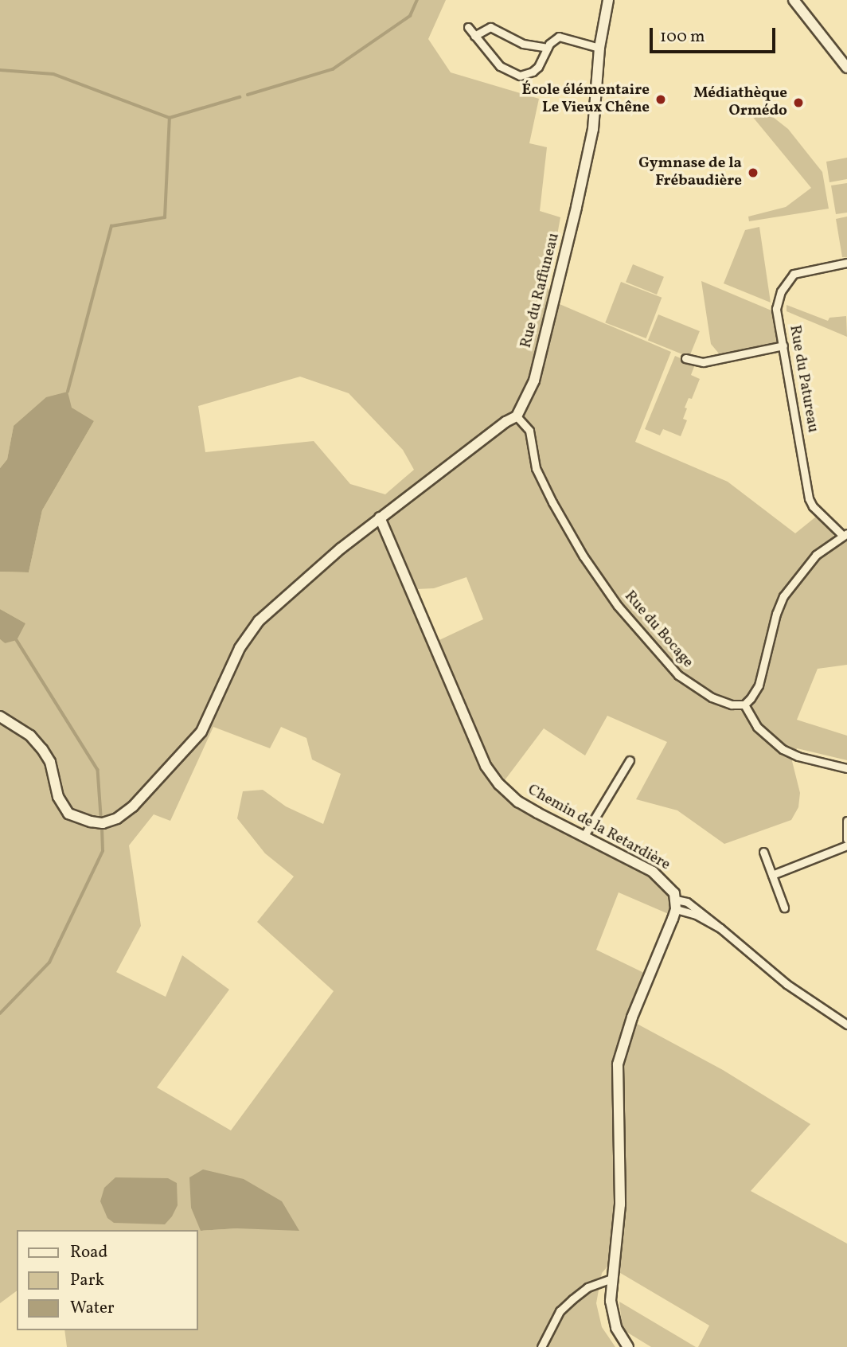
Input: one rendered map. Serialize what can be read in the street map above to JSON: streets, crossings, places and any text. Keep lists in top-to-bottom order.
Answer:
{
  "streets": {
    "street": [
      "Rue du Raffuneau",
      "Rue du Patureau",
      "Rue du Bocage",
      "Chemin de la Retardière"
    ]
  },
  "crossings": [
    ["Rue du Raffuneau", "Rue du Bocage"]
  ],
  "places": ["École élémentaire Le Vieux Chêne", "Médiathèque Ormédo", "Gymnase de la Frébaudière"],
  "legend": ["Road", "Park", "Water"],
  "scale_bar": "100 m"
}
